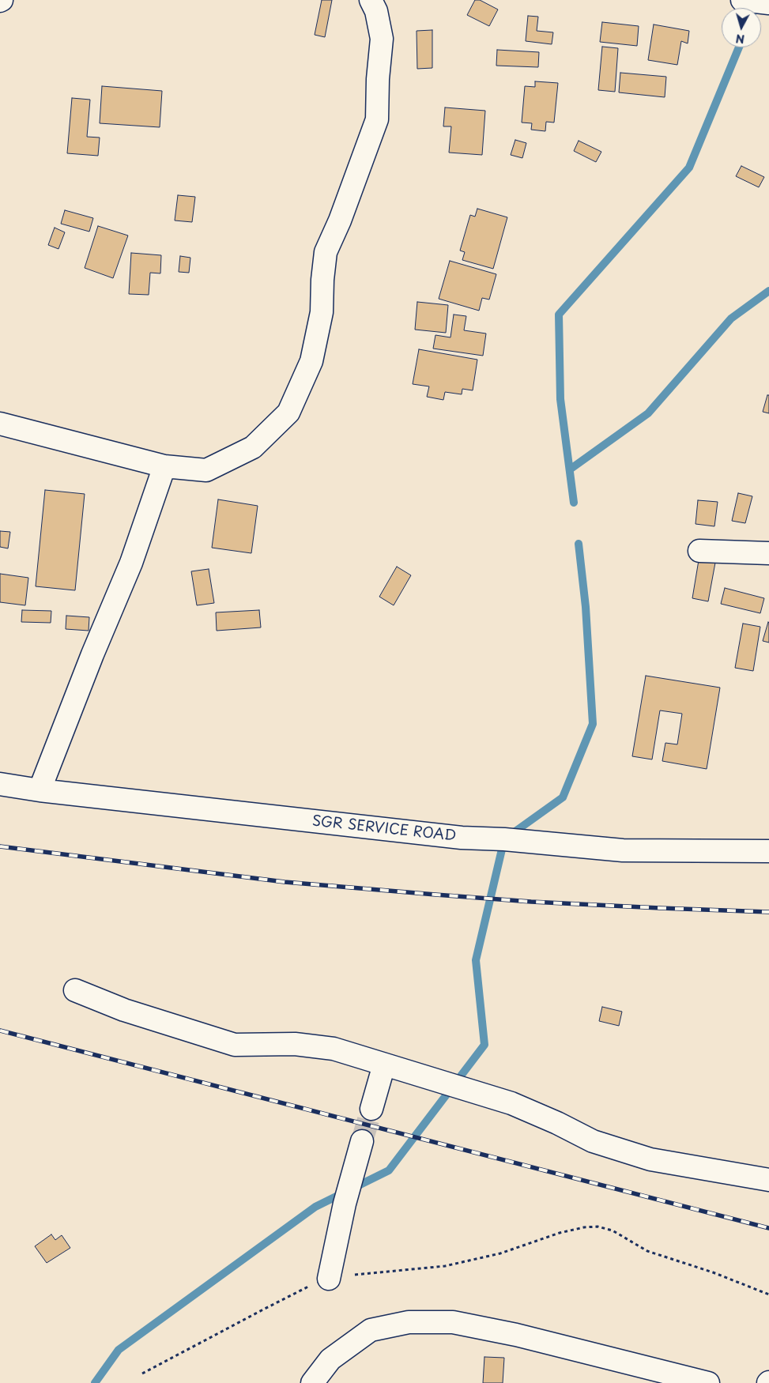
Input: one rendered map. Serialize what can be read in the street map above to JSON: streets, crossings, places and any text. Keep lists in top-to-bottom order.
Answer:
{
  "streets": {
    "street": ["SGR SERVICE ROAD"]
  },
  "north": "bottom"
}
